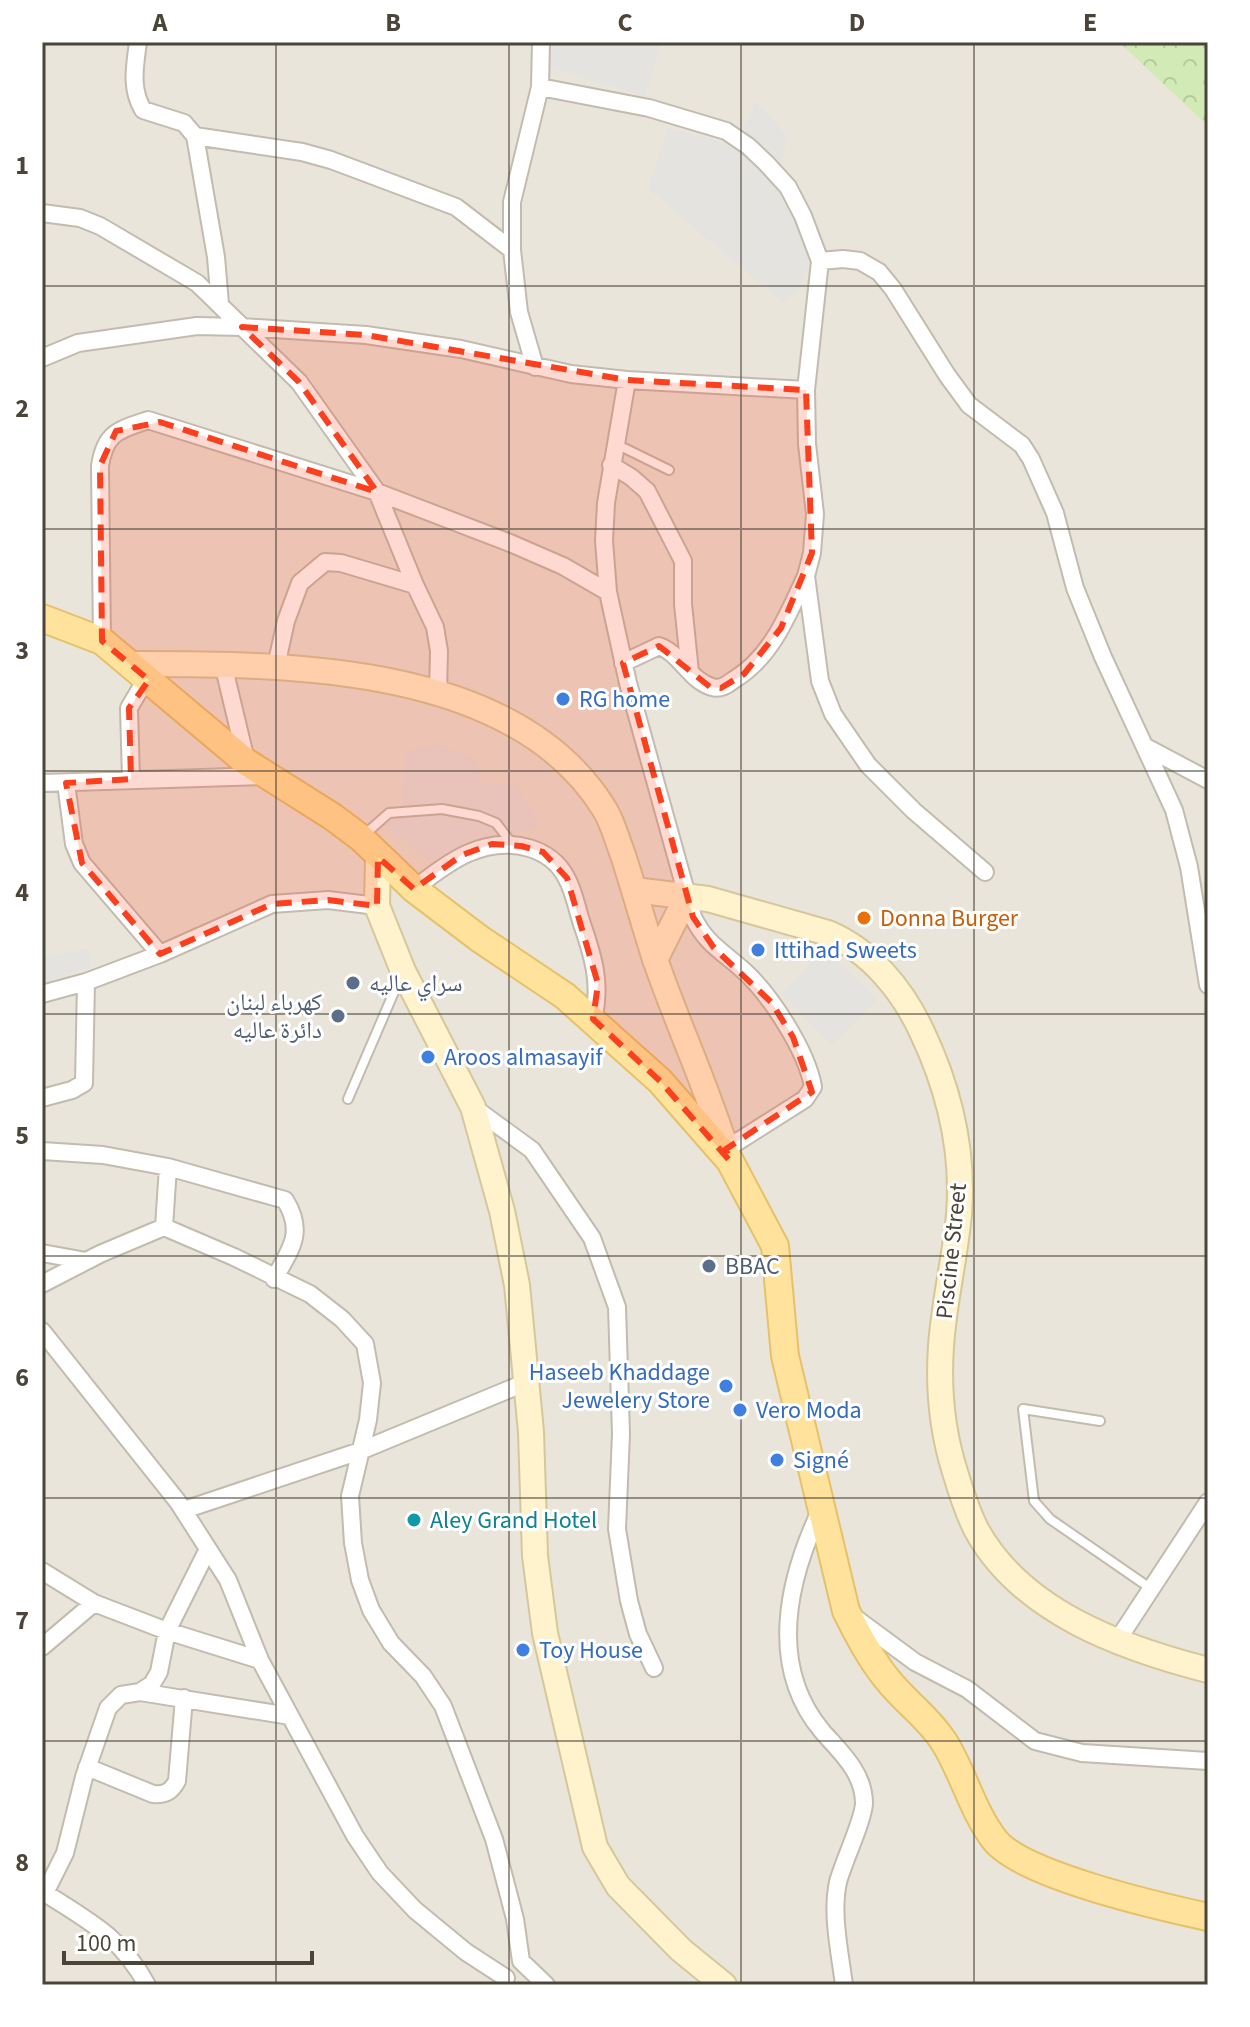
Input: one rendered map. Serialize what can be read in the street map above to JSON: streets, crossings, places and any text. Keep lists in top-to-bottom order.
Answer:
{
  "streets": {
    "street": ["Piscine Street"]
  },
  "places": [
    "RG home",
    "Donna Burger",
    "Ittihad Sweets",
    "سراي عاليه",
    "كهرباء لبنان دائرة عاليه",
    "Aroos almasayif",
    "BBAC",
    "Haseeb Khaddage Jewelery Store",
    "Vero Moda",
    "Signé",
    "Aley Grand Hotel",
    "Toy House"
  ],
  "scale_bar": "100 m",
  "grid": {
    "columns": [
      "A",
      "B",
      "C",
      "D",
      "E"
    ],
    "rows": [
      "1",
      "2",
      "3",
      "4",
      "5",
      "6",
      "7",
      "8"
    ]
  }
}
